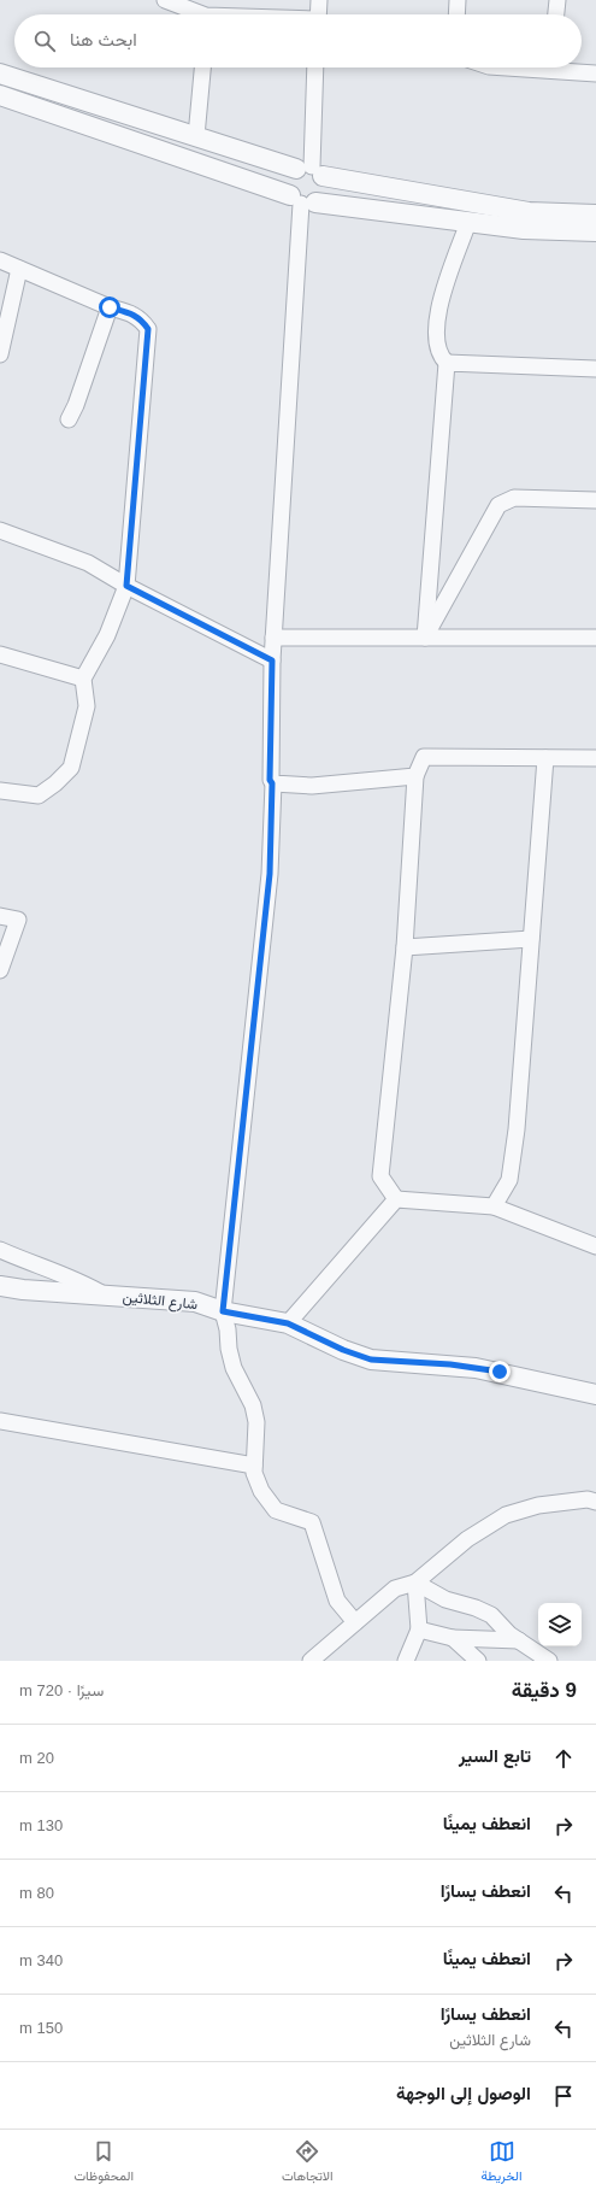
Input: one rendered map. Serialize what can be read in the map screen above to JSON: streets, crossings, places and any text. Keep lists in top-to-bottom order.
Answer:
{
  "streets": {
    "street": ["شارع الثلاثين"]
  },
  "page": {
    "search": "ابحث هنا",
    "heading": ["9 دقيقة", "سيرًا · 720 m"],
    "list": [
      ["تابع السير", "20 m"],
      ["انعطف يمينًا", "130 m"],
      ["انعطف يسارًا", "80 m"],
      ["انعطف يمينًا", "340 m"],
      ["انعطف يسارًا", "شارع الثلاثين", "150 m"],
      "الوصول إلى الوجهة"
    ],
    "nav": ["الخريطة", "الاتجاهات", "المحفوظات"]
  }
}
